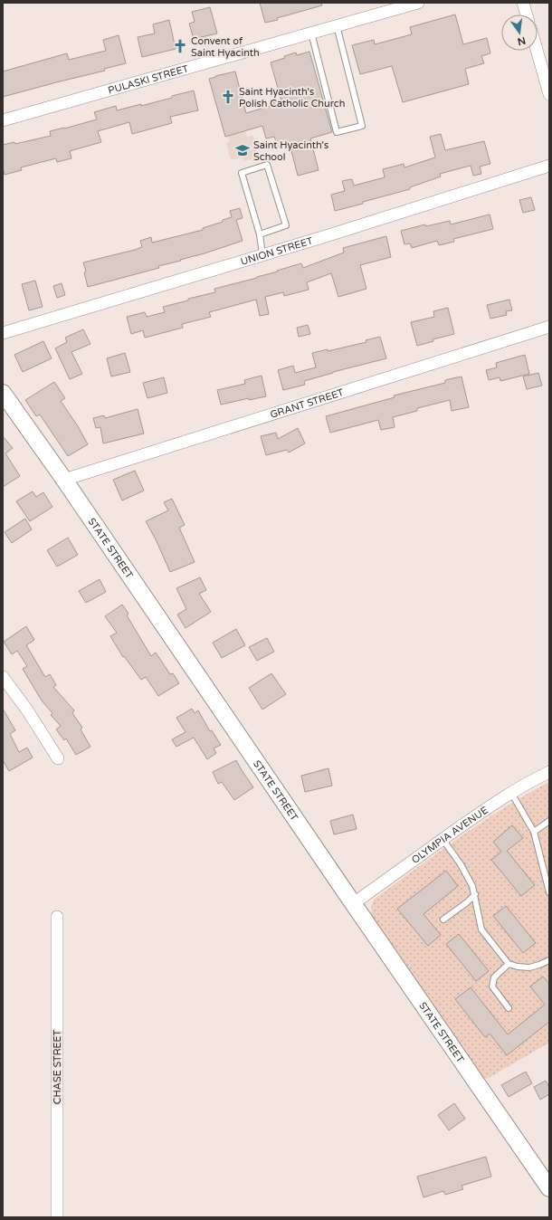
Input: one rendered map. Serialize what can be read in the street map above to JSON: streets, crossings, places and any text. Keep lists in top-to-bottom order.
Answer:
{
  "streets": {
    "main road": ["STATE STREET"],
    "street": [
      "PULASKI STREET",
      "UNION STREET",
      "GRANT STREET",
      "OLYMPIA AVENUE",
      "CHASE STREET"
    ]
  },
  "crossings": [
    ["GRANT STREET", "STATE STREET"],
    ["STATE STREET", "OLYMPIA AVENUE"]
  ],
  "places": {
    "church": ["Convent of Saint Hyacinth", "Saint Hyacinth's Polish Catholic Church"],
    "school or university": ["Saint Hyacinth's School"]
  },
  "north": "bottom"
}
